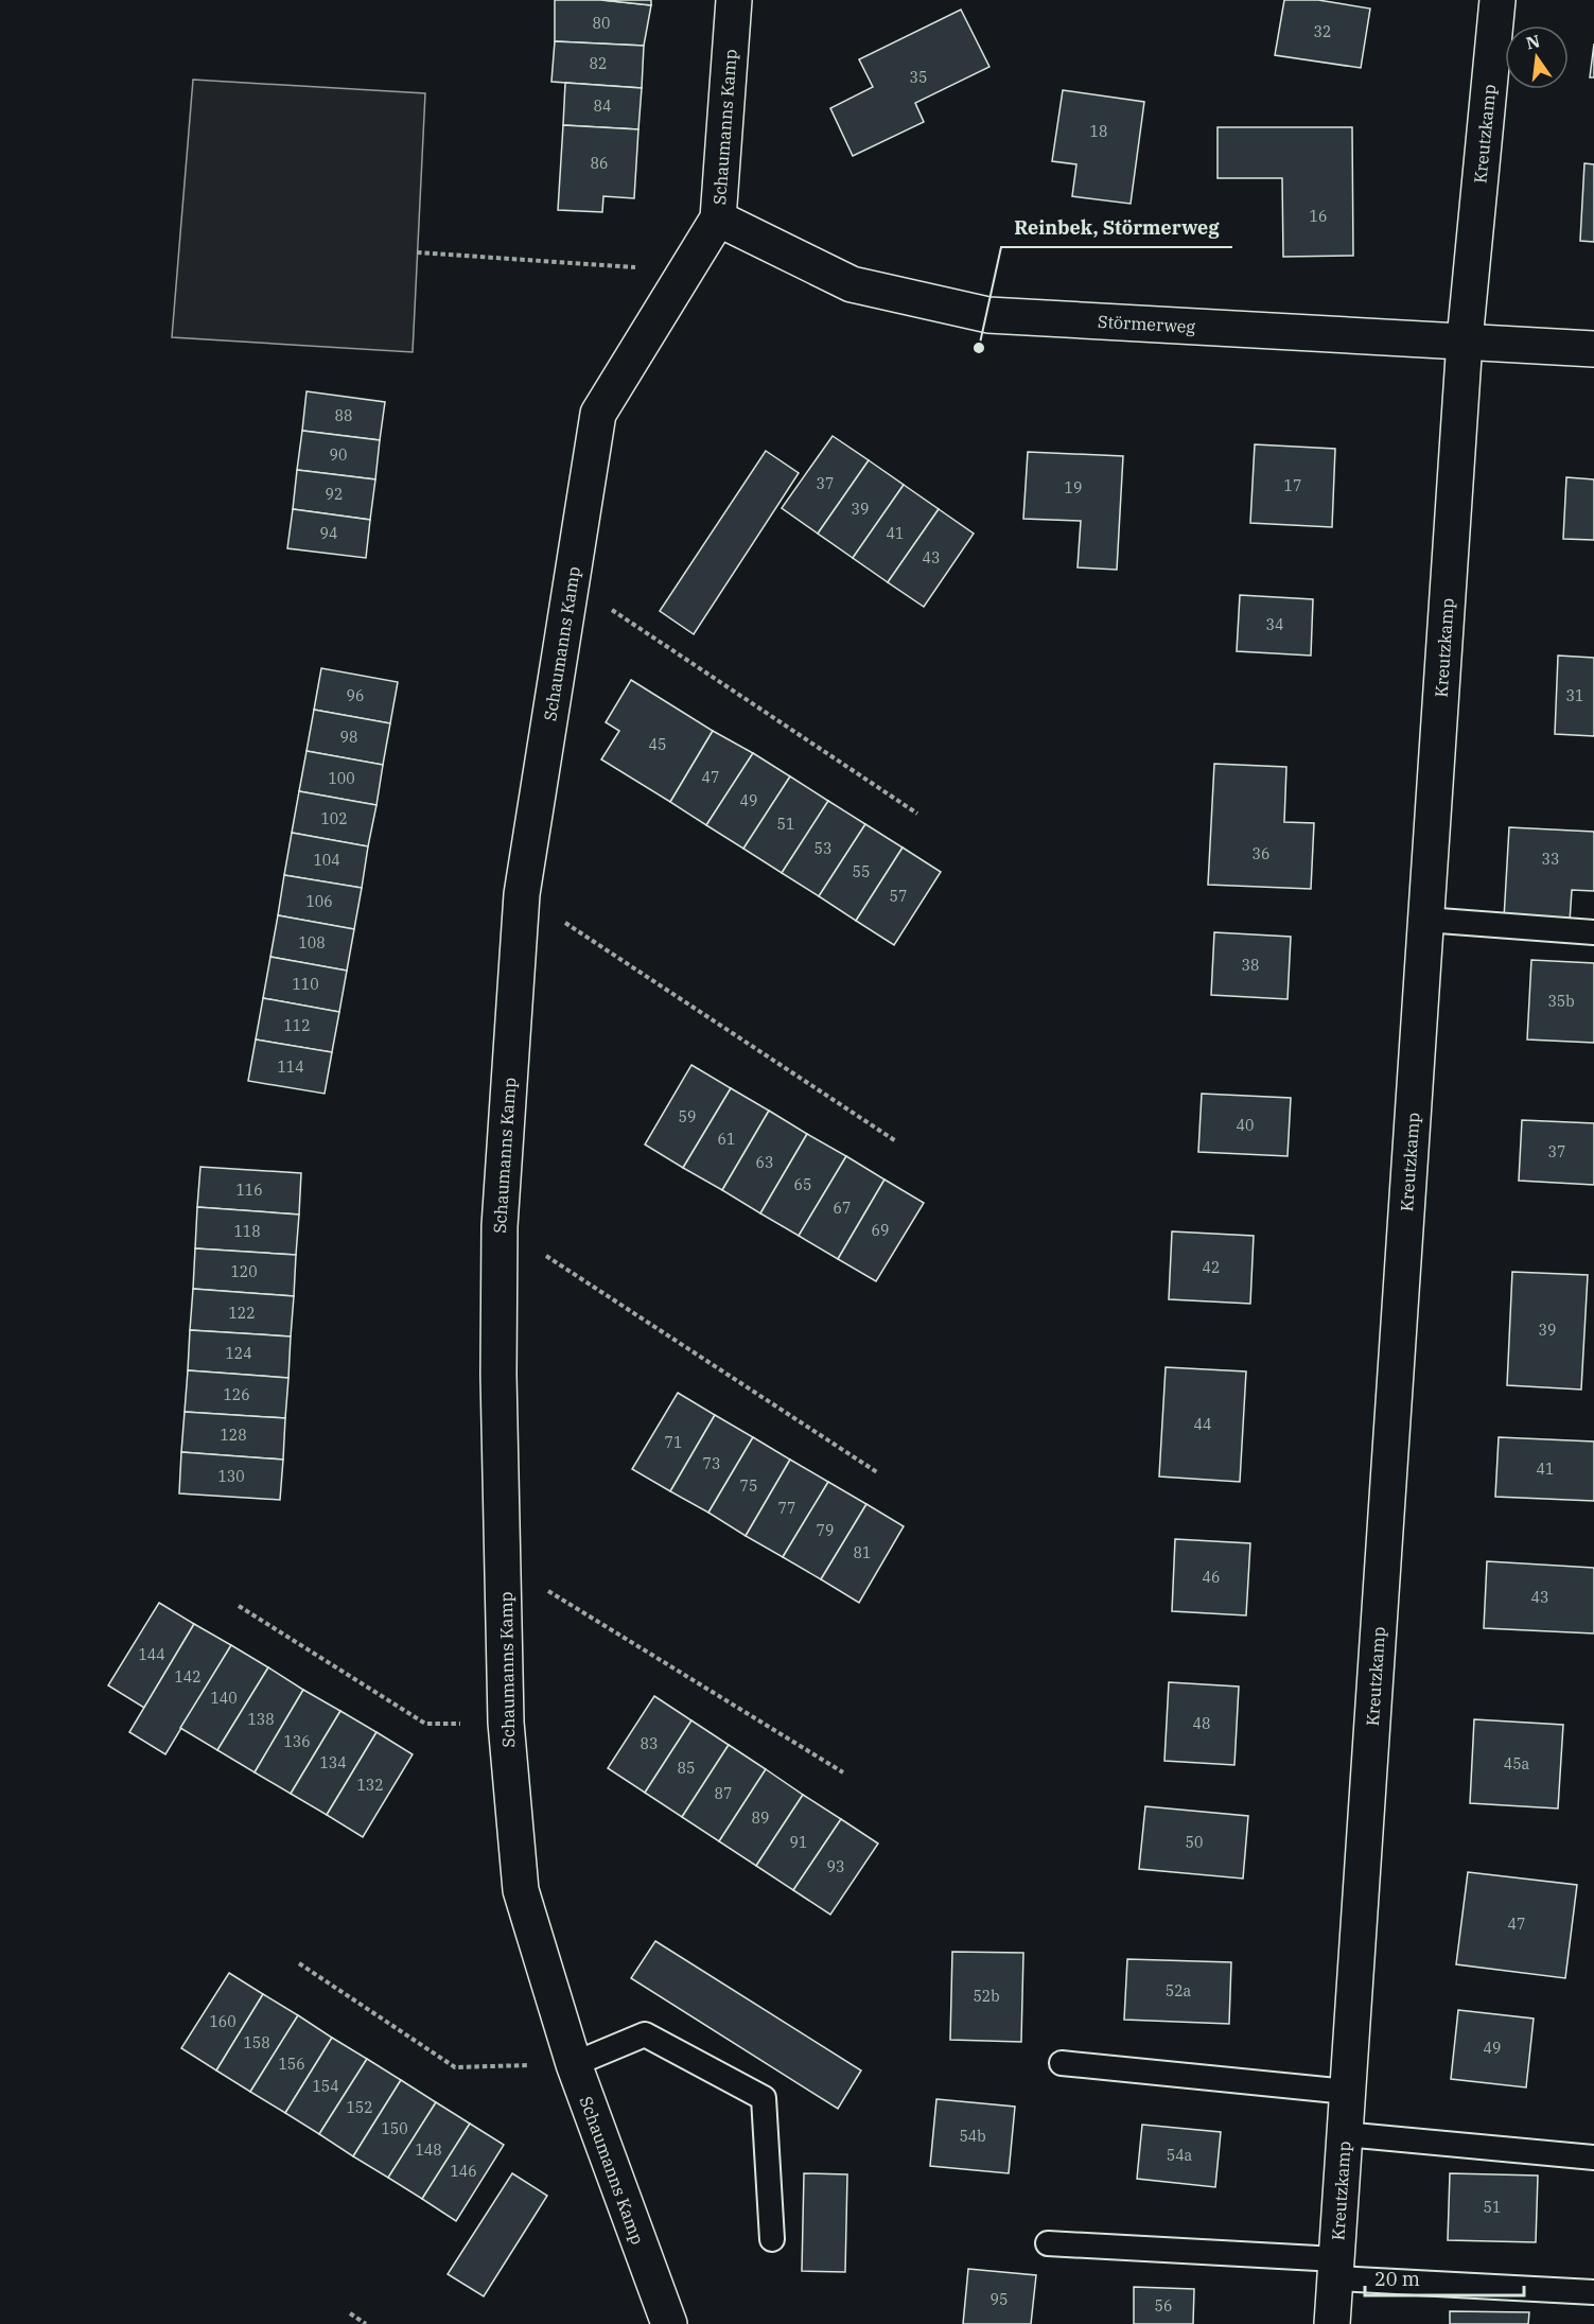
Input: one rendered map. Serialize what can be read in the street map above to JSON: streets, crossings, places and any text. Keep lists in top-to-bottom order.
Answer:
{
  "streets": {
    "street": ["Schaumanns Kamp", "Kreutzkamp", "Störmerweg"]
  },
  "crossings": [
    ["Schaumanns Kamp", "Störmerweg"],
    ["Kreutzkamp", "Störmerweg"]
  ],
  "places": ["Reinbek, Störmerweg"],
  "house_numbers": [
    "80",
    "32",
    "82",
    "35",
    "84",
    "18",
    "86",
    "16",
    "88",
    "90",
    "37",
    "17",
    "19",
    "92",
    "39",
    "94",
    "41",
    "43",
    "34",
    "96",
    "31",
    "98",
    "45",
    "47",
    "100",
    "49",
    "102",
    "51",
    "53",
    "36",
    "33",
    "104",
    "55",
    "57",
    "106",
    "108",
    "38",
    "110",
    "35b",
    "112",
    "114",
    "59",
    "40",
    "61",
    "37",
    "63",
    "65",
    "116",
    "67",
    "69",
    "118",
    "42",
    "120",
    "122",
    "39",
    "124",
    "126",
    "44",
    "128",
    "71",
    "73",
    "41",
    "130",
    "75",
    "77",
    "79",
    "81",
    "46",
    "43",
    "144",
    "142",
    "140",
    "138",
    "48",
    "136",
    "83",
    "134",
    "45a",
    "85",
    "132",
    "87",
    "89",
    "91",
    "50",
    "93",
    "47",
    "52a",
    "52b",
    "160",
    "158",
    "49",
    "156",
    "154",
    "152",
    "150",
    "54b",
    "148",
    "54a",
    "146",
    "51",
    "95",
    "56"
  ],
  "scale_bar": "20 m",
  "north": "top"
}
